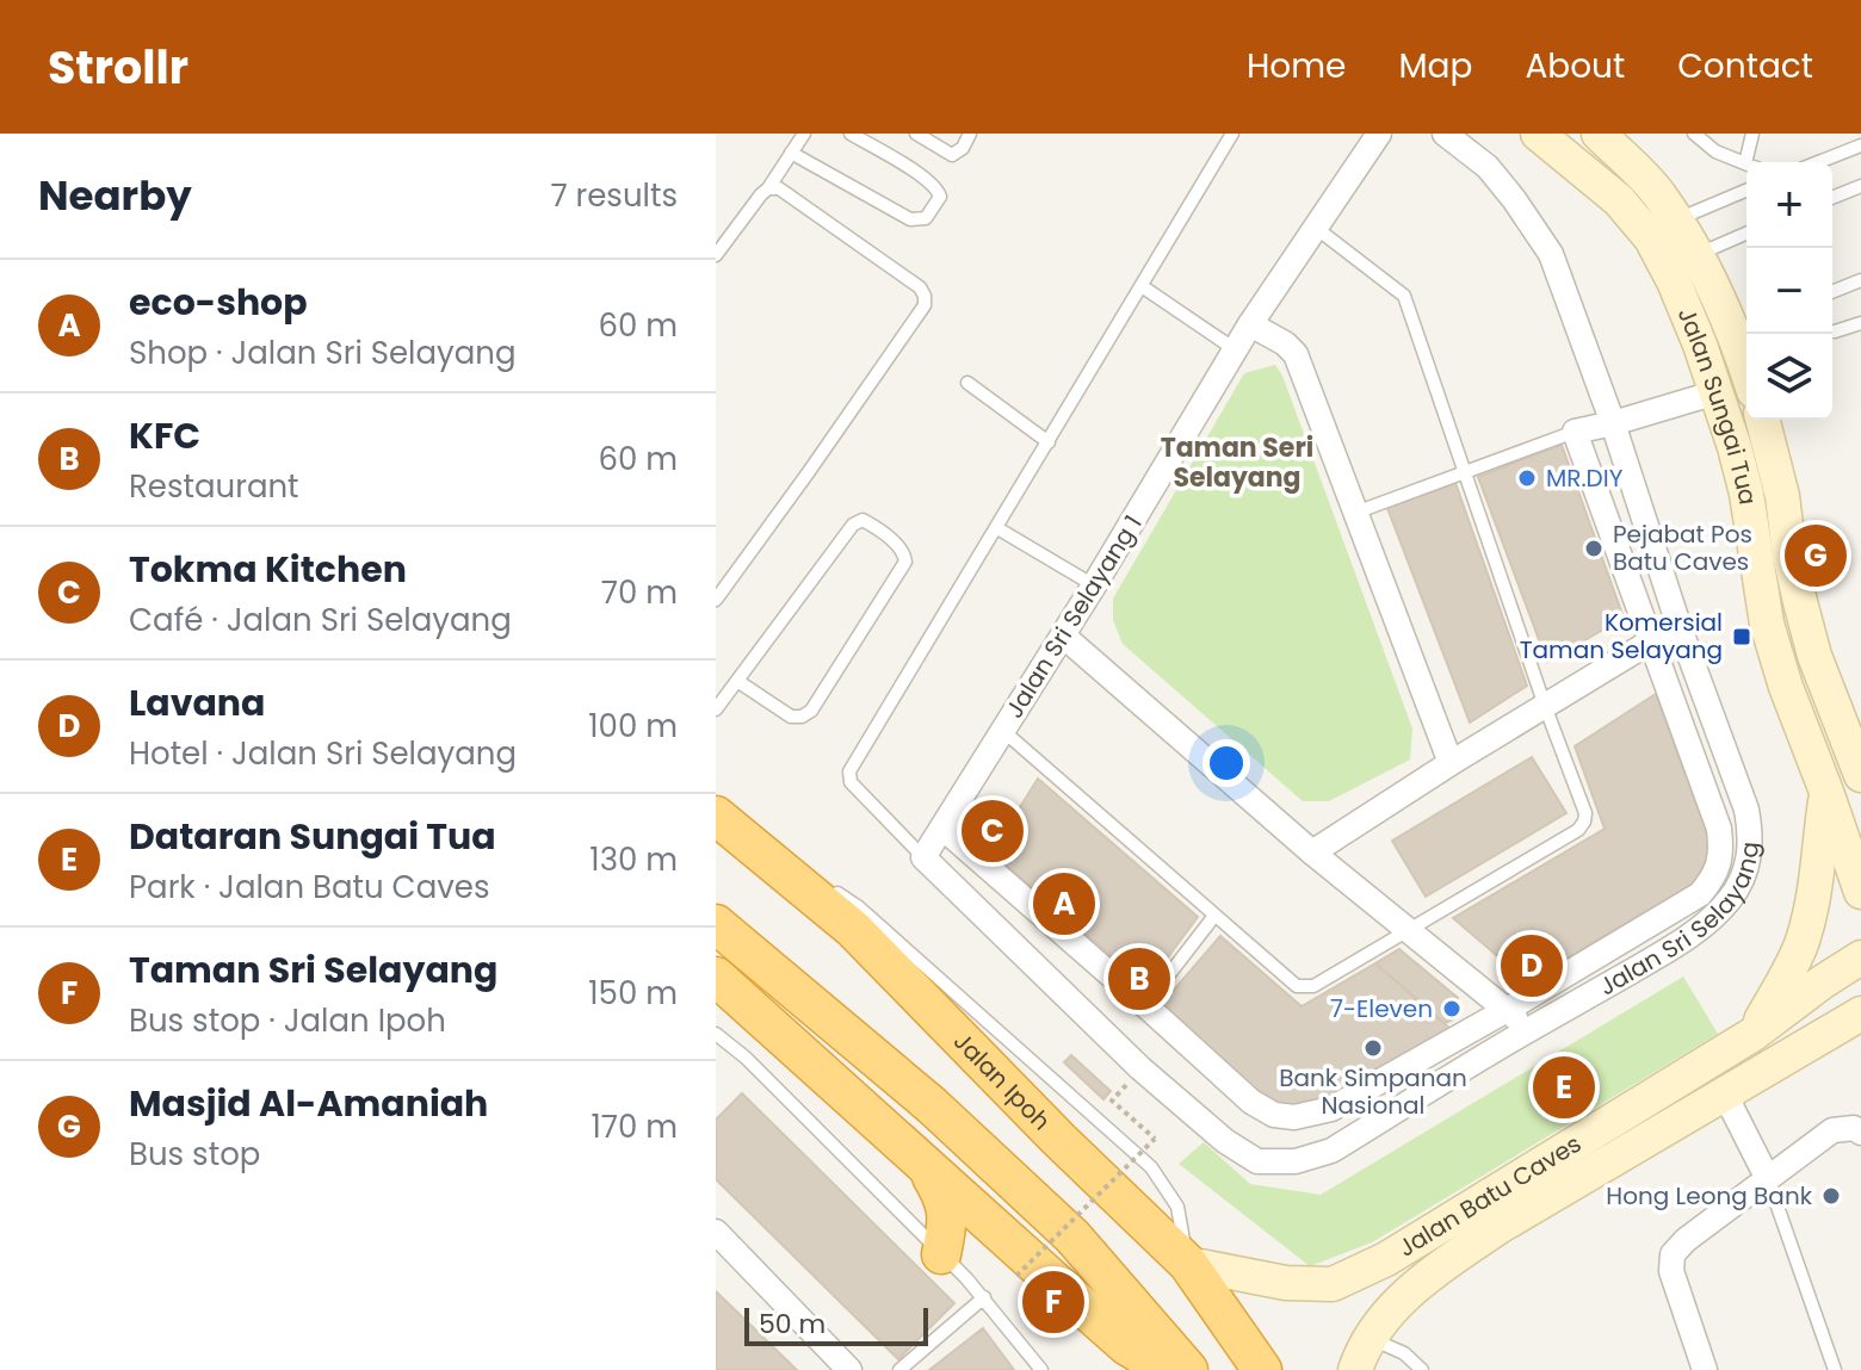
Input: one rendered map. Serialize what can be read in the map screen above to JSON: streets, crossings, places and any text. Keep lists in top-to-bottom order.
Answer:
{
  "streets": {
    "highway": ["Jalan Ipoh"],
    "main road": ["Jalan Sungai Tua", "Jalan Batu Caves"],
    "street": ["Jalan Sri Selayang 1", "Jalan Sri Selayang"]
  },
  "crossings": [
    ["Jalan Sri Selayang 1", "Jalan Sri Selayang"],
    ["Jalan Ipoh", "Jalan Batu Caves"]
  ],
  "districts": ["Taman Seri Selayang"],
  "places": {
    "other": [
      "MR.DIY",
      "Pejabat Pos Batu Caves",
      "7-Eleven",
      "Bank Simpanan Nasional",
      "Hong Leong Bank"
    ],
    "transit": ["Komersial Taman Selayang"]
  },
  "scale_bar": "50 m",
  "page": {
    "header": "Strollr",
    "nav": [
      "Home",
      "Map",
      "About",
      "Contact"
    ],
    "heading": ["Nearby", "7 results"],
    "map_buttons": ["+", "−"],
    "list": [
      {
        "mark": "A",
        "name": "eco-shop",
        "note": "Shop · Jalan Sri Selayang",
        "value": "60 m"
      },
      {
        "mark": "B",
        "name": "KFC",
        "note": "Restaurant",
        "value": "60 m"
      },
      {
        "mark": "C",
        "name": "Tokma Kitchen",
        "note": "Café · Jalan Sri Selayang",
        "value": "70 m"
      },
      {
        "mark": "D",
        "name": "Lavana",
        "note": "Hotel · Jalan Sri Selayang",
        "value": "100 m"
      },
      {
        "mark": "E",
        "name": "Dataran Sungai Tua",
        "note": "Park · Jalan Batu Caves",
        "value": "130 m"
      },
      {
        "mark": "F",
        "name": "Taman Sri Selayang",
        "note": "Bus stop · Jalan Ipoh",
        "value": "150 m"
      },
      {
        "mark": "G",
        "name": "Masjid Al-Amaniah",
        "note": "Bus stop",
        "value": "170 m"
      }
    ],
    "pins": [
      "G",
      "C",
      "A",
      "D",
      "B",
      "E",
      "F"
    ],
    "scale": "50 m"
  }
}
